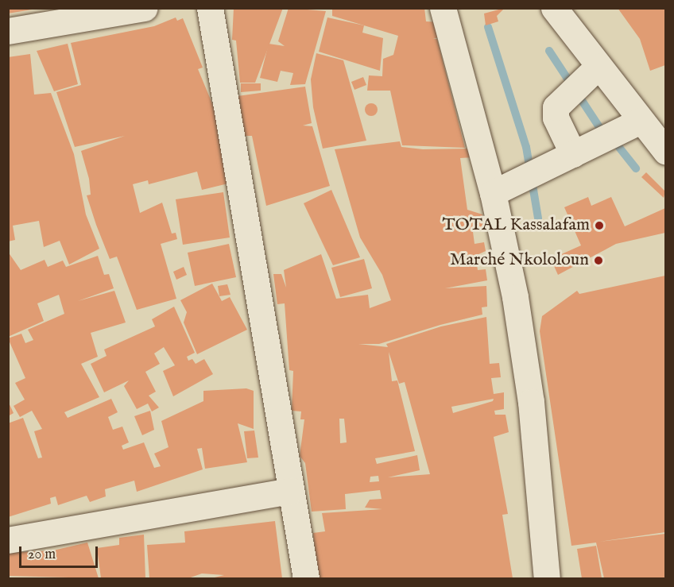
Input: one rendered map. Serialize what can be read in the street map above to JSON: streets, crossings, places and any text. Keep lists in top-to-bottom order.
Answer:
{
  "places": ["TOTAL Kassalafam", "Marché Nkololoun"],
  "scale_bar": "20 m"
}
